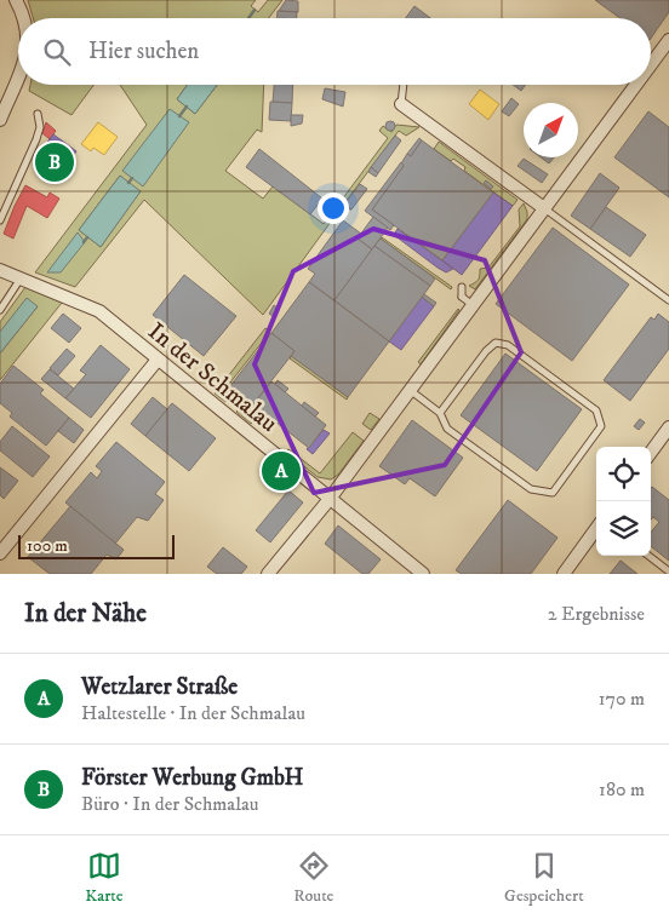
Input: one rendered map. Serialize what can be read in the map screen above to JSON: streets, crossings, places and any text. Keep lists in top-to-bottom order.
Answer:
{
  "streets": {
    "street": ["In der Schmalau"]
  },
  "scale_bar": "100 m",
  "north": "top right",
  "page": {
    "search": "Hier suchen",
    "pins": ["B", "A"],
    "scale": "100 m",
    "heading": ["In der Nähe", "2 Ergebnisse"],
    "list": [
      {
        "mark": "A",
        "name": "Wetzlarer Straße",
        "note": "Haltestelle · In der Schmalau",
        "value": "170 m"
      },
      {
        "mark": "B",
        "name": "Förster Werbung GmbH",
        "note": "Büro · In der Schmalau",
        "value": "180 m"
      }
    ],
    "nav": ["Karte", "Route", "Gespeichert"]
  }
}
